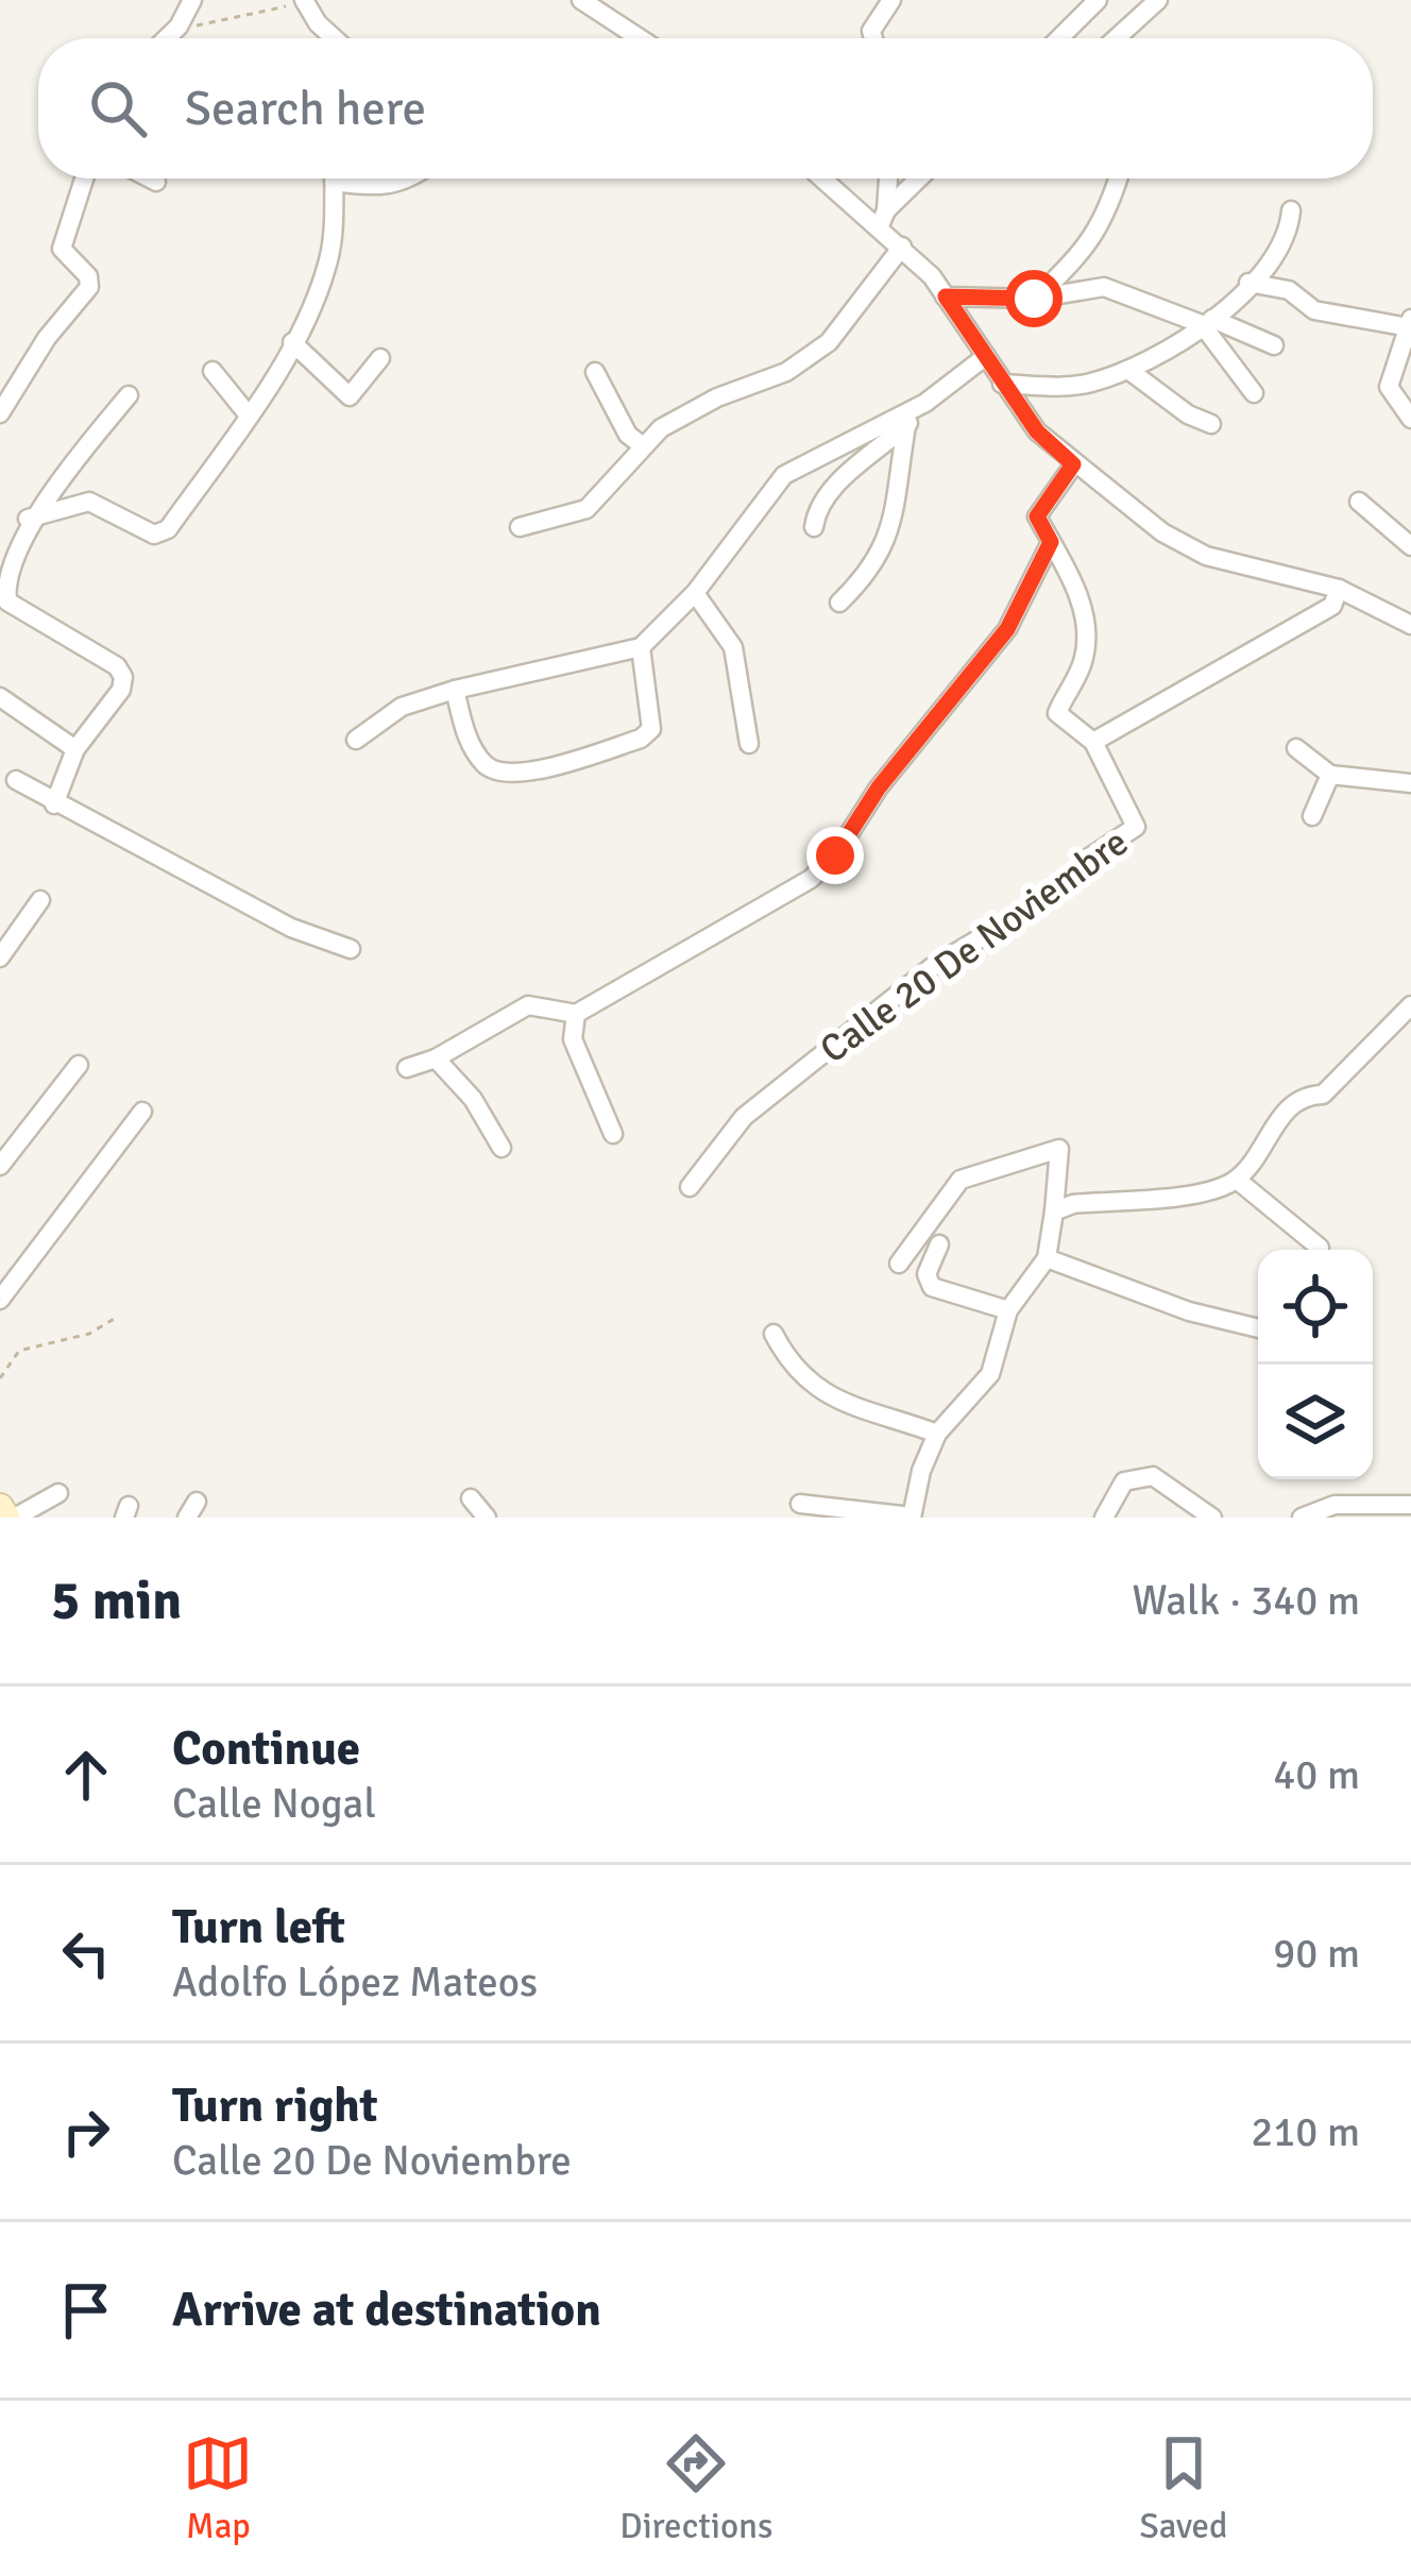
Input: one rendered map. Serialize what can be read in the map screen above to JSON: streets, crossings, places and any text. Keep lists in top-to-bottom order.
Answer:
{
  "streets": {
    "street": ["Calle 20 De Noviembre"]
  },
  "page": {
    "search": "Search here",
    "heading": ["5 min", "Walk · 340 m"],
    "list": [
      ["Continue", "Calle Nogal", "40 m"],
      ["Turn left", "Adolfo López Mateos", "90 m"],
      ["Turn right", "Calle 20 De Noviembre", "210 m"],
      "Arrive at destination"
    ],
    "nav": ["Map", "Directions", "Saved"]
  }
}
